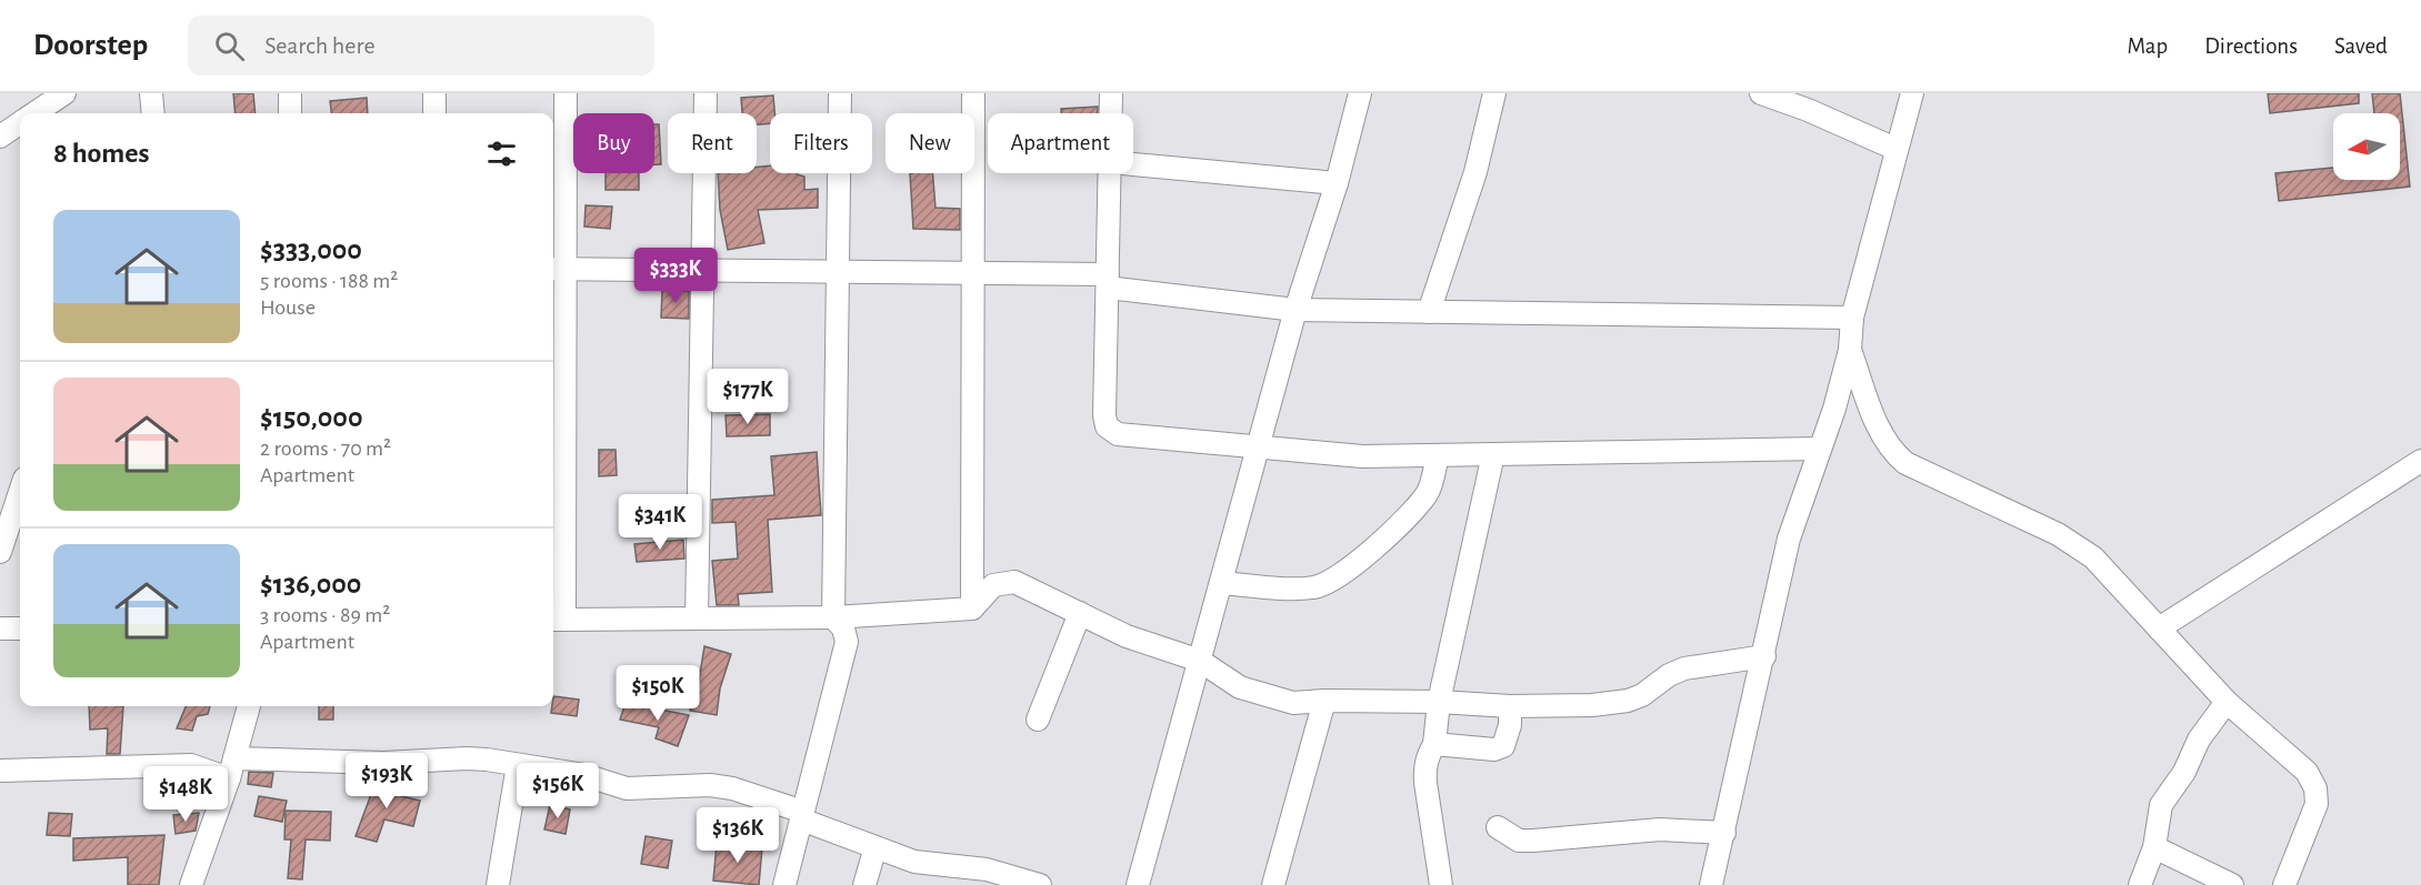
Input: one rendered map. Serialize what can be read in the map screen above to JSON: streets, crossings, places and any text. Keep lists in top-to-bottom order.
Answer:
{
  "north": "left",
  "page": {
    "header": "Doorstep",
    "search": "Search here",
    "nav": ["Map", "Directions", "Saved"],
    "chip": [
      "Buy",
      "Rent",
      "Filters",
      "New",
      "Apartment"
    ],
    "heading": "8 homes",
    "list": [
      {
        "name": "$333,000",
        "note": "5 rooms · 188 m² · House"
      },
      {
        "name": "$150,000",
        "note": "2 rooms · 70 m² · Apartment"
      },
      {
        "name": "$136,000",
        "note": "3 rooms · 89 m² · Apartment"
      }
    ],
    "price": [
      "$333K",
      "$177K",
      "$341K",
      "$150K",
      "$193K",
      "$156K",
      "$148K",
      "$136K"
    ]
  }
}
